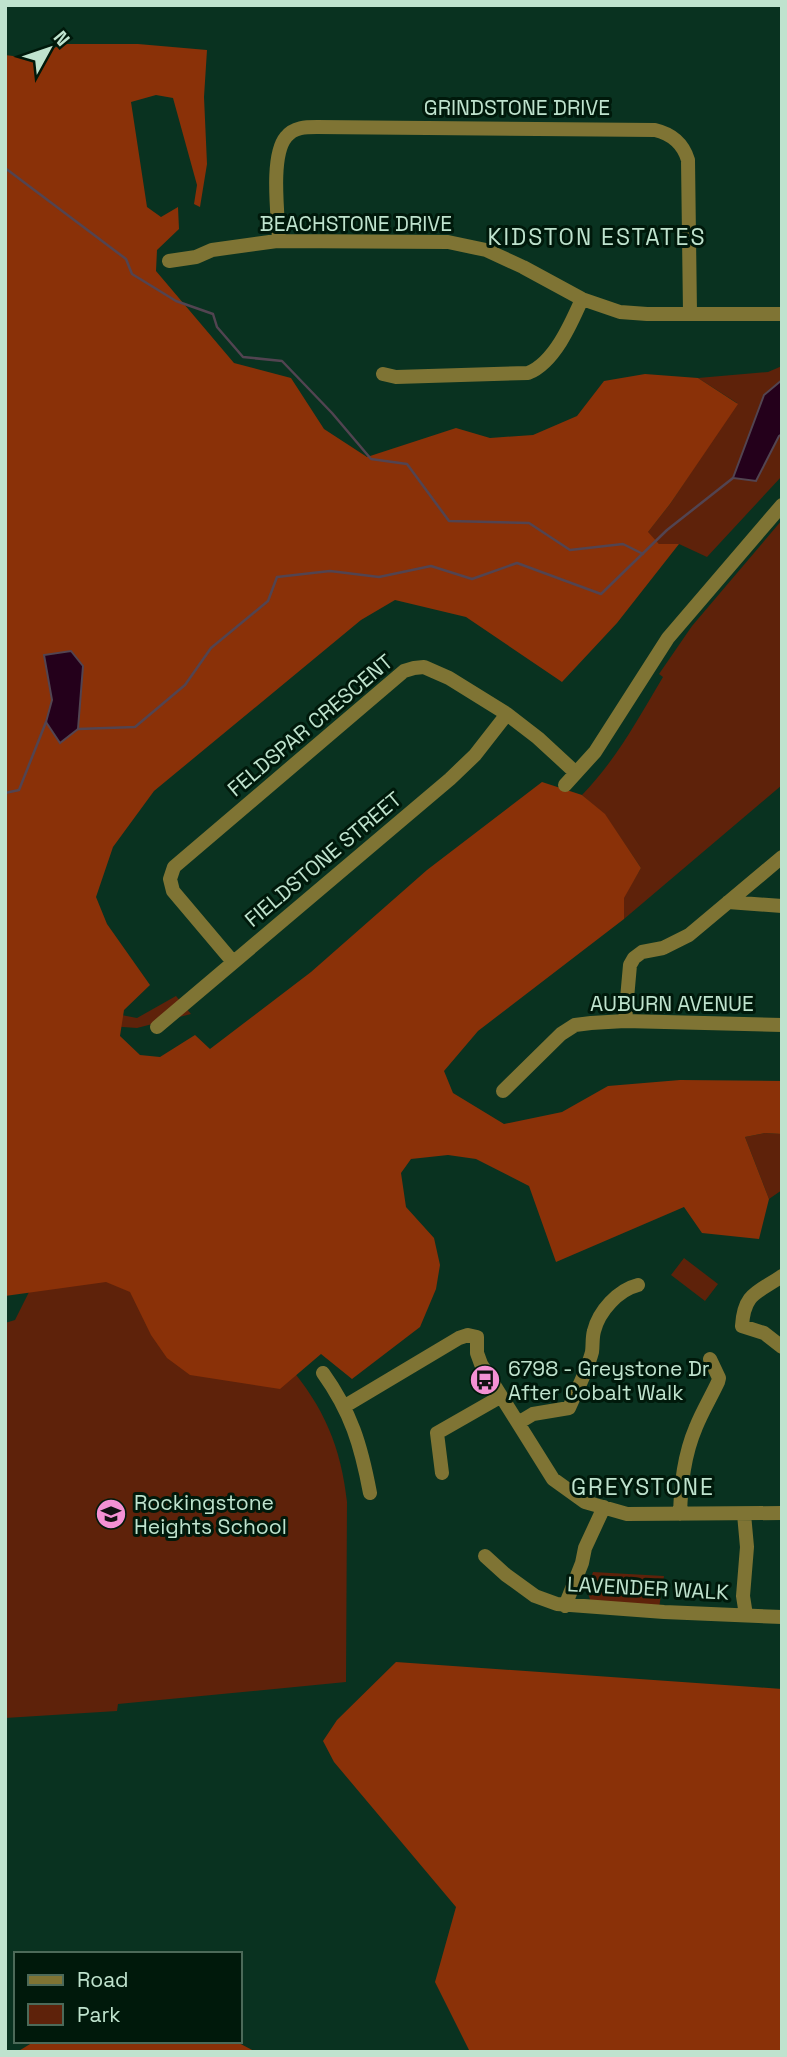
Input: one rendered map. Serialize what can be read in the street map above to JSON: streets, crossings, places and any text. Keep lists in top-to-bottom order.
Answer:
{
  "streets": {
    "street": [
      "GRINDSTONE DRIVE",
      "BEACHSTONE DRIVE",
      "FELDSPAR CRESCENT",
      "FIELDSTONE STREET",
      "AUBURN AVENUE",
      "LAVENDER WALK"
    ]
  },
  "crossings": [
    ["GRINDSTONE DRIVE", "BEACHSTONE DRIVE"],
    ["FELDSPAR CRESCENT", "FIELDSTONE STREET"]
  ],
  "districts": ["KIDSTON ESTATES", "GREYSTONE"],
  "places": {
    "bus stop": ["6798 - Greystone Dr After Cobalt Walk"],
    "school or university": ["Rockingstone Heights School"]
  },
  "legend": ["Road", "Park"],
  "north": "top right"
}
